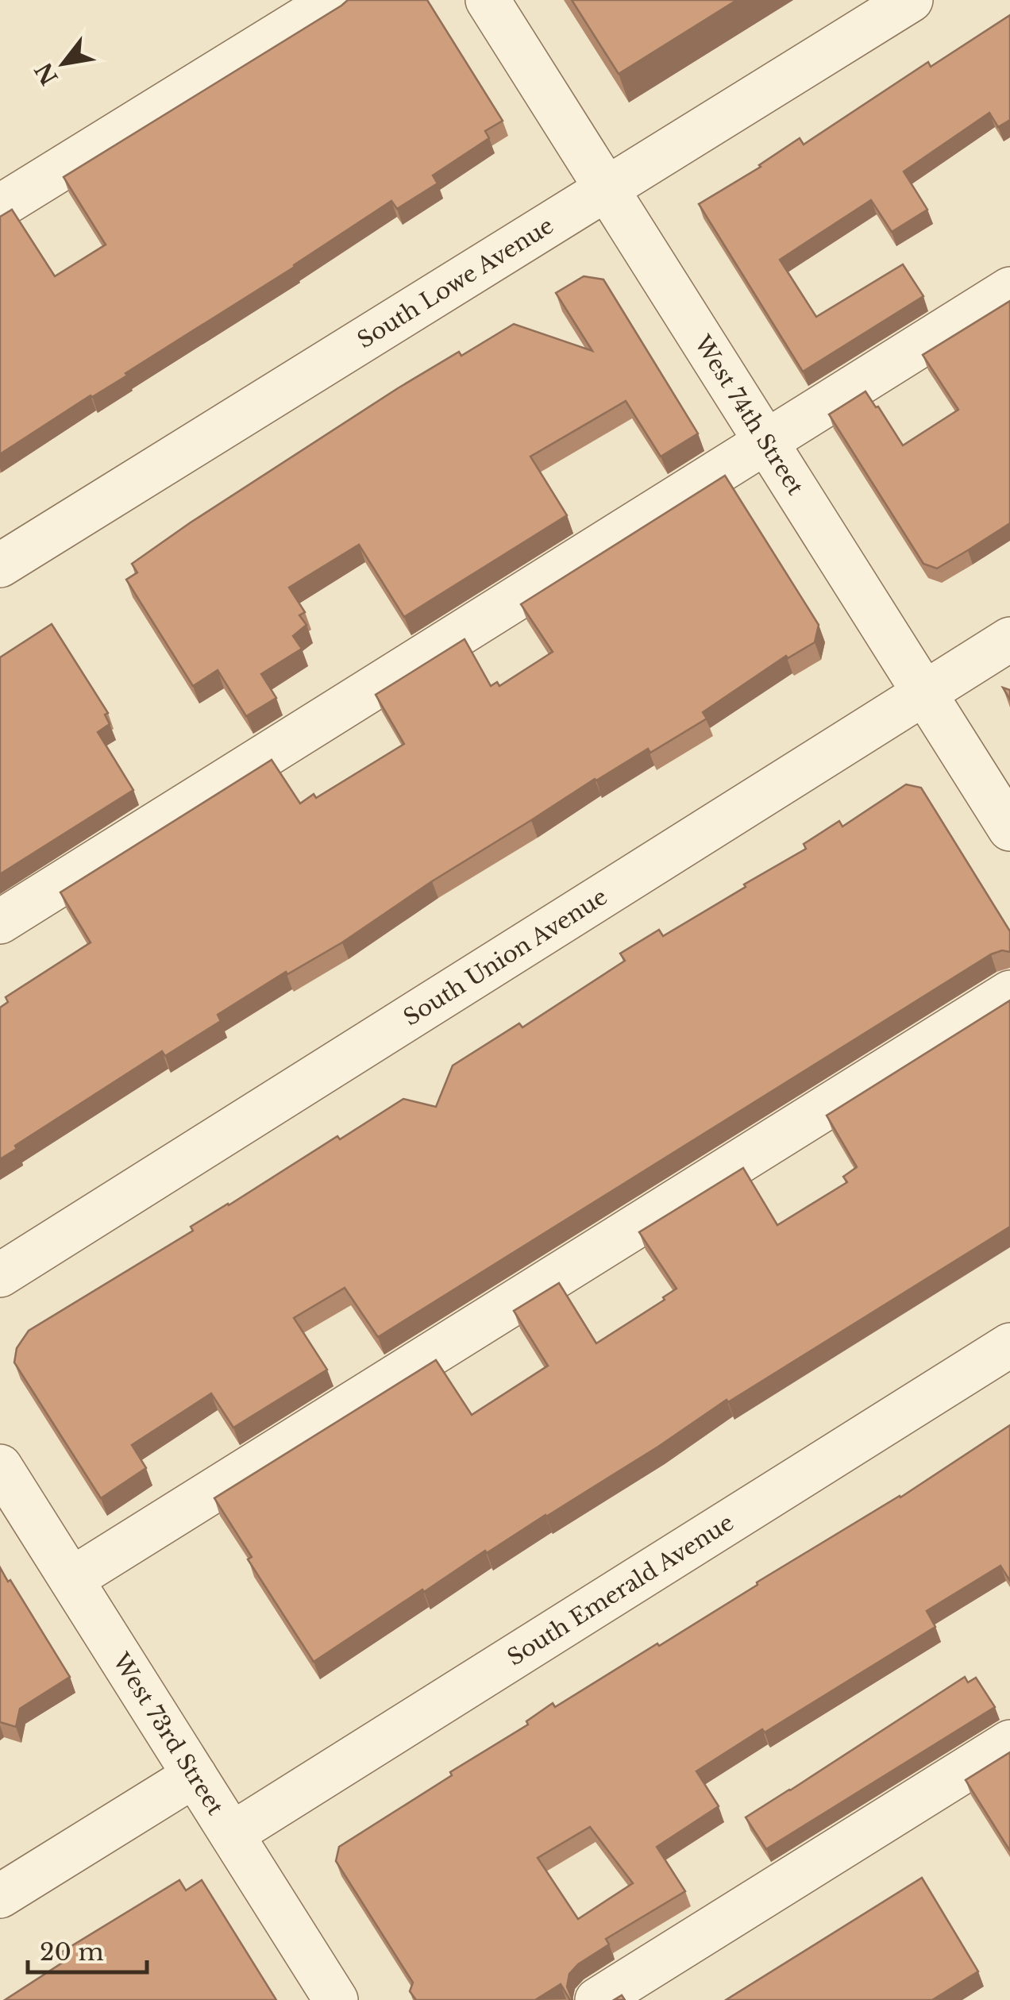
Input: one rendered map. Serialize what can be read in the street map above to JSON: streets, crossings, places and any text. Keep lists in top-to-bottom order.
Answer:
{
  "streets": {
    "street": [
      "South Lowe Avenue",
      "West 74th Street",
      "South Union Avenue",
      "South Emerald Avenue",
      "West 73rd Street"
    ]
  },
  "crossings": [
    ["South Lowe Avenue", "West 74th Street"],
    ["West 74th Street", "South Union Avenue"],
    ["South Emerald Avenue", "West 73rd Street"]
  ],
  "scale_bar": "20 m",
  "north": "bottom left"
}
